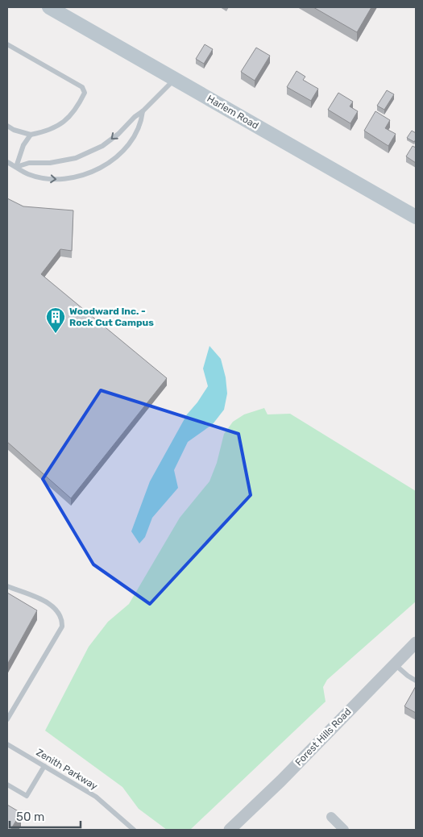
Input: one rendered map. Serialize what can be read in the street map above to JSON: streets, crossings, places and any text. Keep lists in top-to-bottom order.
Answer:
{
  "streets": {
    "main road": ["Harlem Road"],
    "street": ["Forest Hills Road"],
    "lane": ["Zenith Parkway"]
  },
  "places": {
    "building": ["Woodward Inc. - Rock Cut Campus"]
  },
  "scale_bar": "50 m"
}
